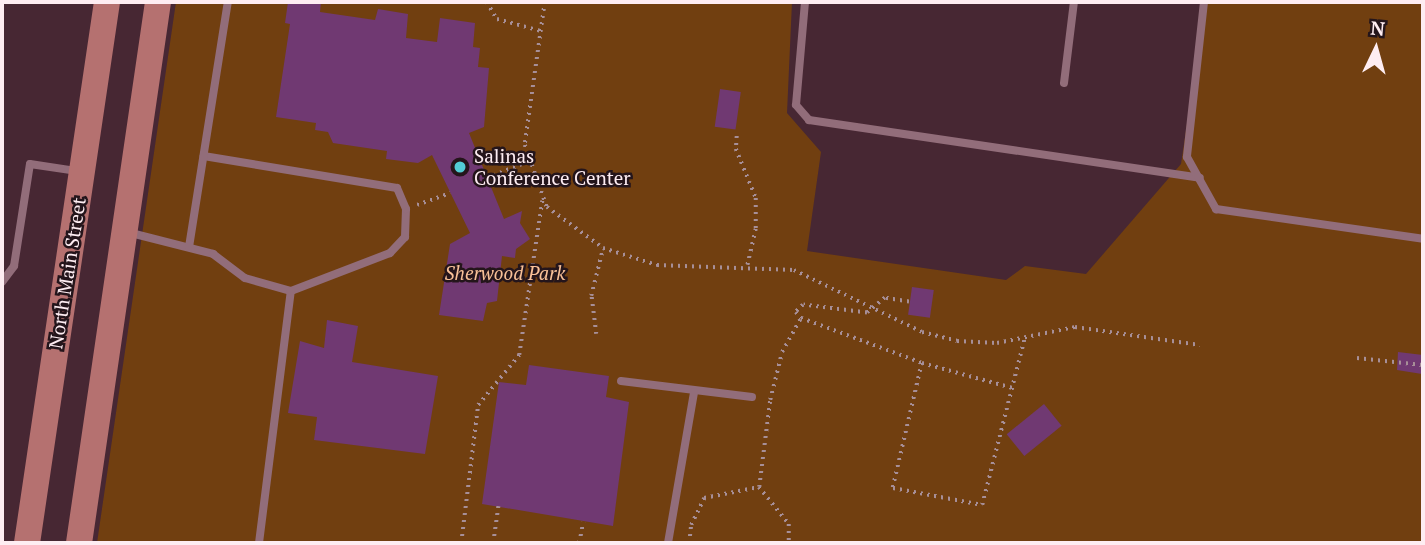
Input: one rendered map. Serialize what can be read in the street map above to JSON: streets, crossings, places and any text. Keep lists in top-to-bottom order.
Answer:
{
  "streets": {
    "main road": ["North Main Street"]
  },
  "parks": ["Sherwood Park"],
  "places": ["Salinas Conference Center"],
  "north": "top"
}
